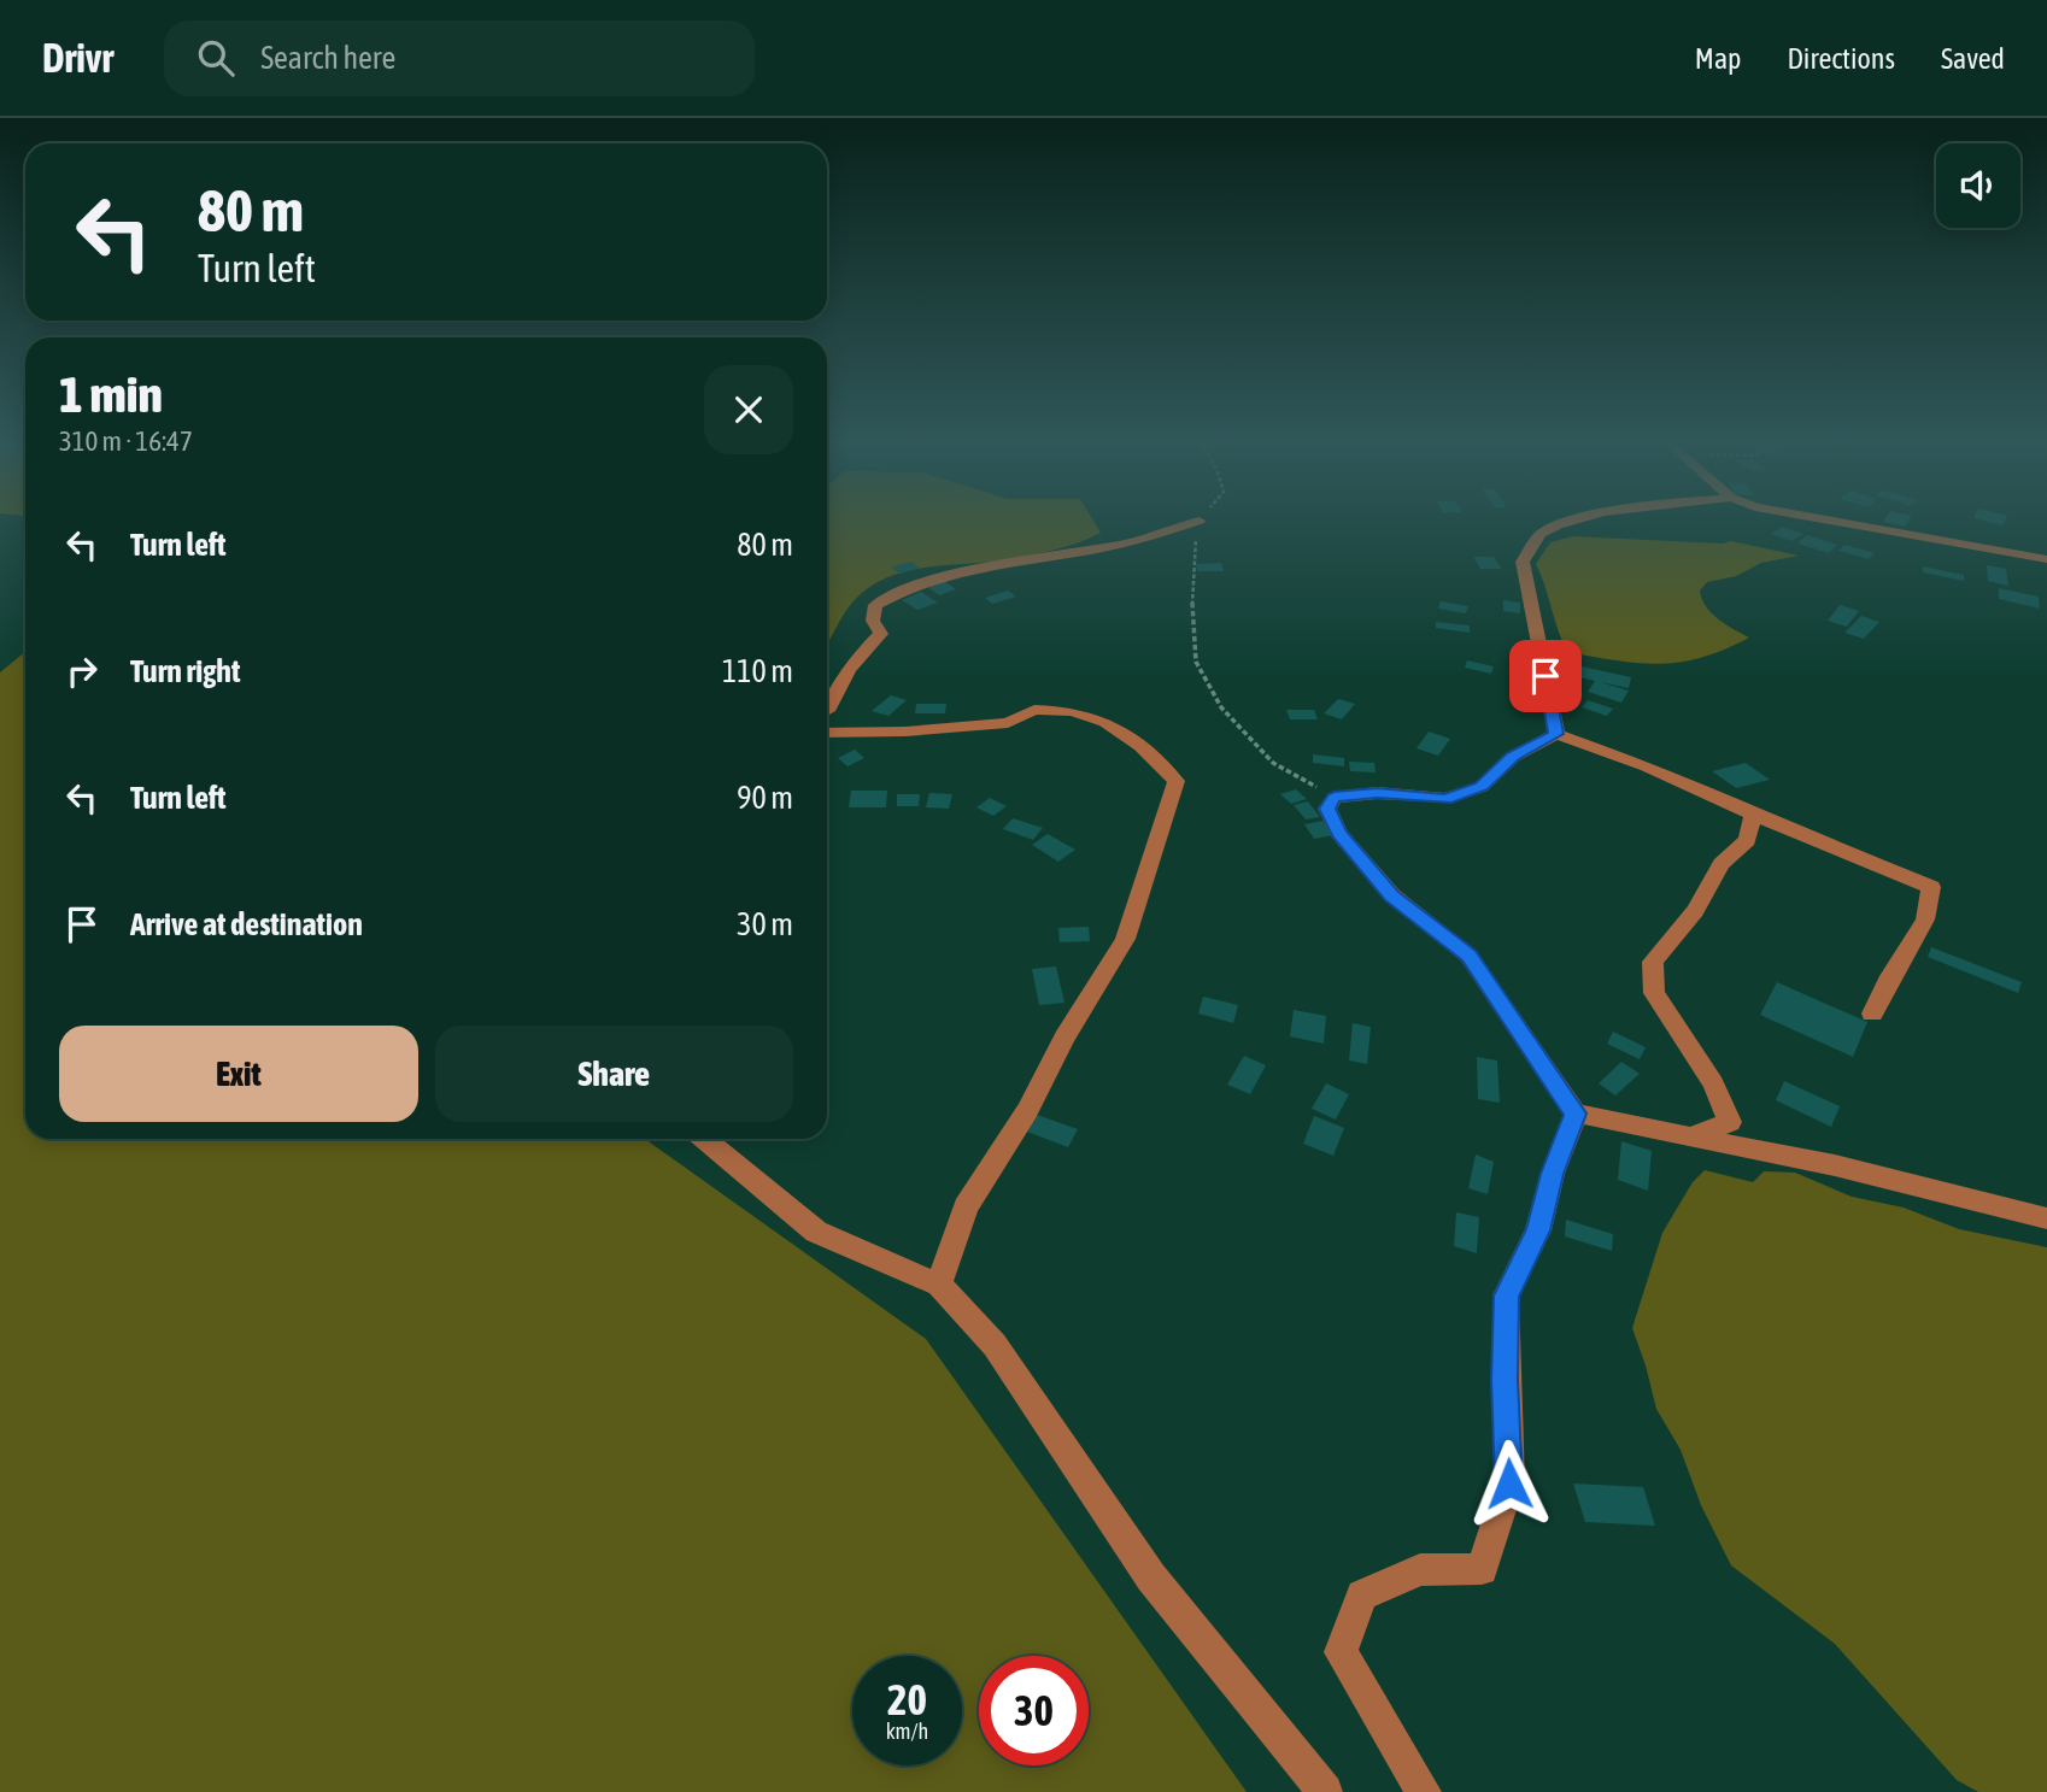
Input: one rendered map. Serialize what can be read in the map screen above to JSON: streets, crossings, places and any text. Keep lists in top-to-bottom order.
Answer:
{
  "page": {
    "header": "Drivr",
    "search": "Search here",
    "nav": ["Map", "Directions", "Saved"],
    "turn": ["80 m", "Turn left"],
    "heading": ["1 min", "310 m · 16:47"],
    "list": [
      {
        "name": "Turn left",
        "value": "80 m"
      },
      {
        "name": "Turn right",
        "value": "110 m"
      },
      {
        "name": "Turn left",
        "value": "90 m"
      },
      {
        "name": "Arrive at destination",
        "value": "30 m"
      }
    ],
    "buttons": ["Exit", "Share"],
    "speed": "20 km/h",
    "limit": "30"
  }
}
